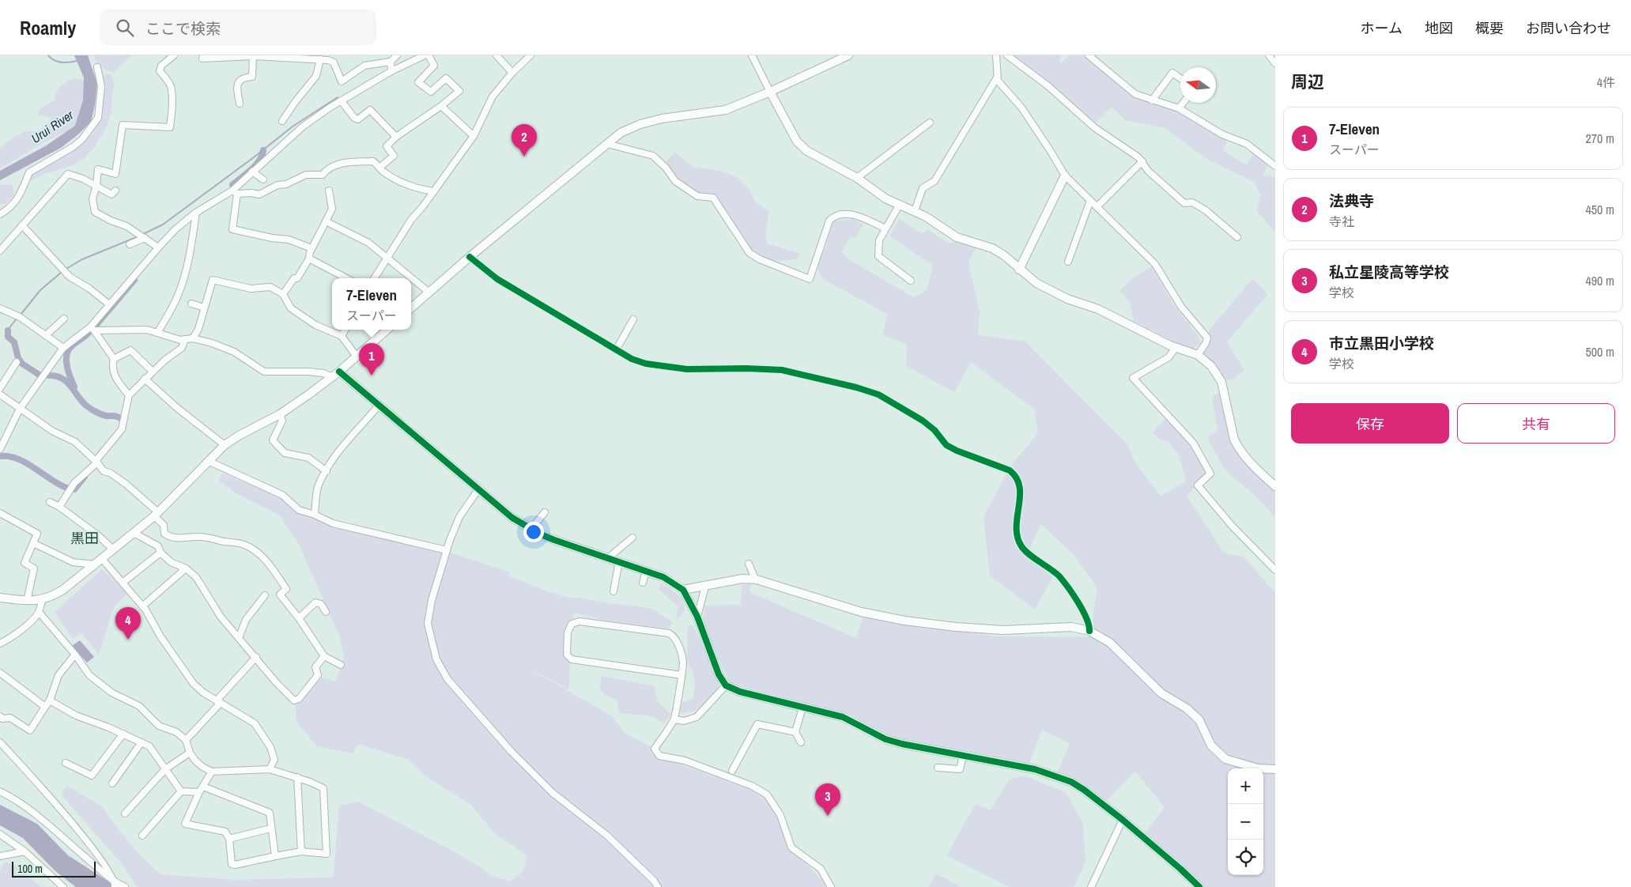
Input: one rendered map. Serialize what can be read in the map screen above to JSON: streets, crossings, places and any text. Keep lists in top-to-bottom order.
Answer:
{
  "districts": ["黒田"],
  "water": ["Urui River"],
  "scale_bar": "100 m",
  "north": "left",
  "page": {
    "header": "Roamly",
    "search": "ここで検索",
    "nav": [
      "ホーム",
      "地図",
      "概要",
      "お問い合わせ"
    ],
    "heading": ["周辺", "4件"],
    "list": [
      {
        "mark": "1",
        "name": "7-Eleven",
        "note": "スーパー",
        "value": "270 m"
      },
      {
        "mark": "2",
        "name": "法典寺",
        "note": "寺社",
        "value": "450 m"
      },
      {
        "mark": "3",
        "name": "私立星陵高等学校",
        "note": "学校",
        "value": "490 m"
      },
      {
        "mark": "4",
        "name": "市立黒田小学校",
        "note": "学校",
        "value": "500 m"
      }
    ],
    "pins": [
      "2",
      "1",
      "4",
      "3"
    ],
    "popup": ["7-Eleven", "スーパー"],
    "buttons": ["保存", "共有"],
    "map_buttons": ["+", "−"],
    "scale": "100 m"
  }
}
